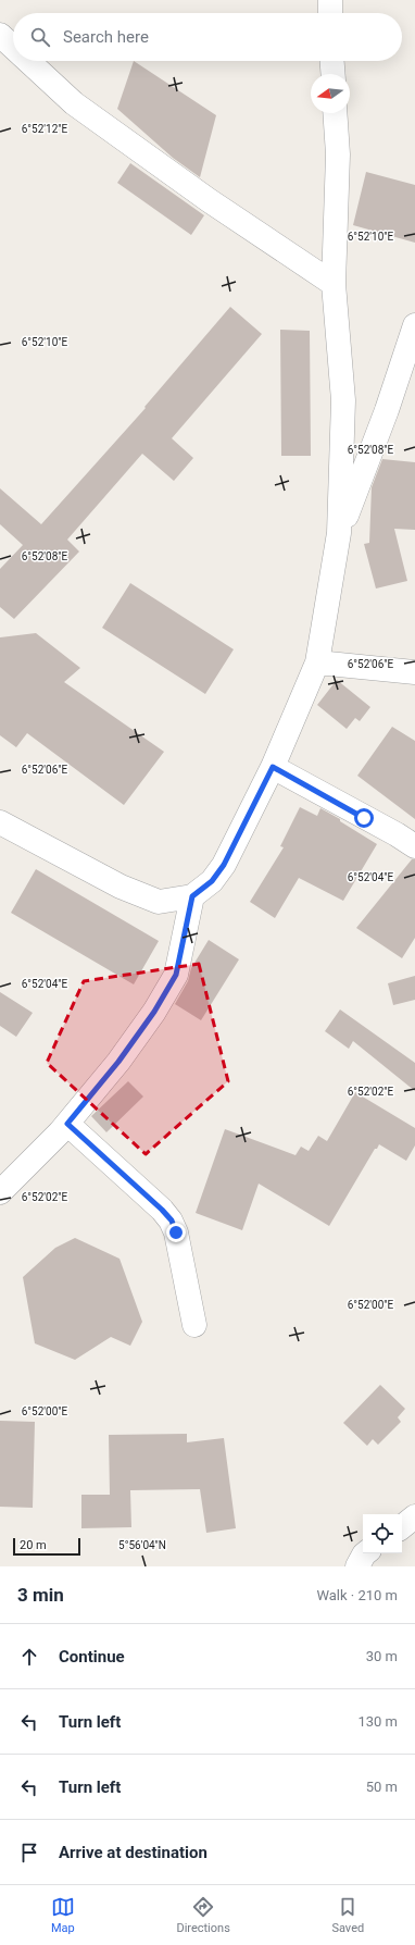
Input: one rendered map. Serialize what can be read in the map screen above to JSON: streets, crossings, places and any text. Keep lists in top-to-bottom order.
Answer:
{
  "scale_bar": "20 m",
  "north": "left",
  "page": {
    "search": "Search here",
    "scale": "20 m",
    "heading": ["3 min", "Walk · 210 m"],
    "list": [
      ["Continue", "30 m"],
      ["Turn left", "130 m"],
      ["Turn left", "50 m"],
      "Arrive at destination"
    ],
    "nav": ["Map", "Directions", "Saved"]
  },
  "coordinates": [
    "6°52'12\"E",
    "6°52'10\"E",
    "6°52'08\"E",
    "6°52'06\"E",
    "6°52'04\"E",
    "6°52'02\"E",
    "6°52'00\"E",
    "5°56'04\"N"
  ]
}
